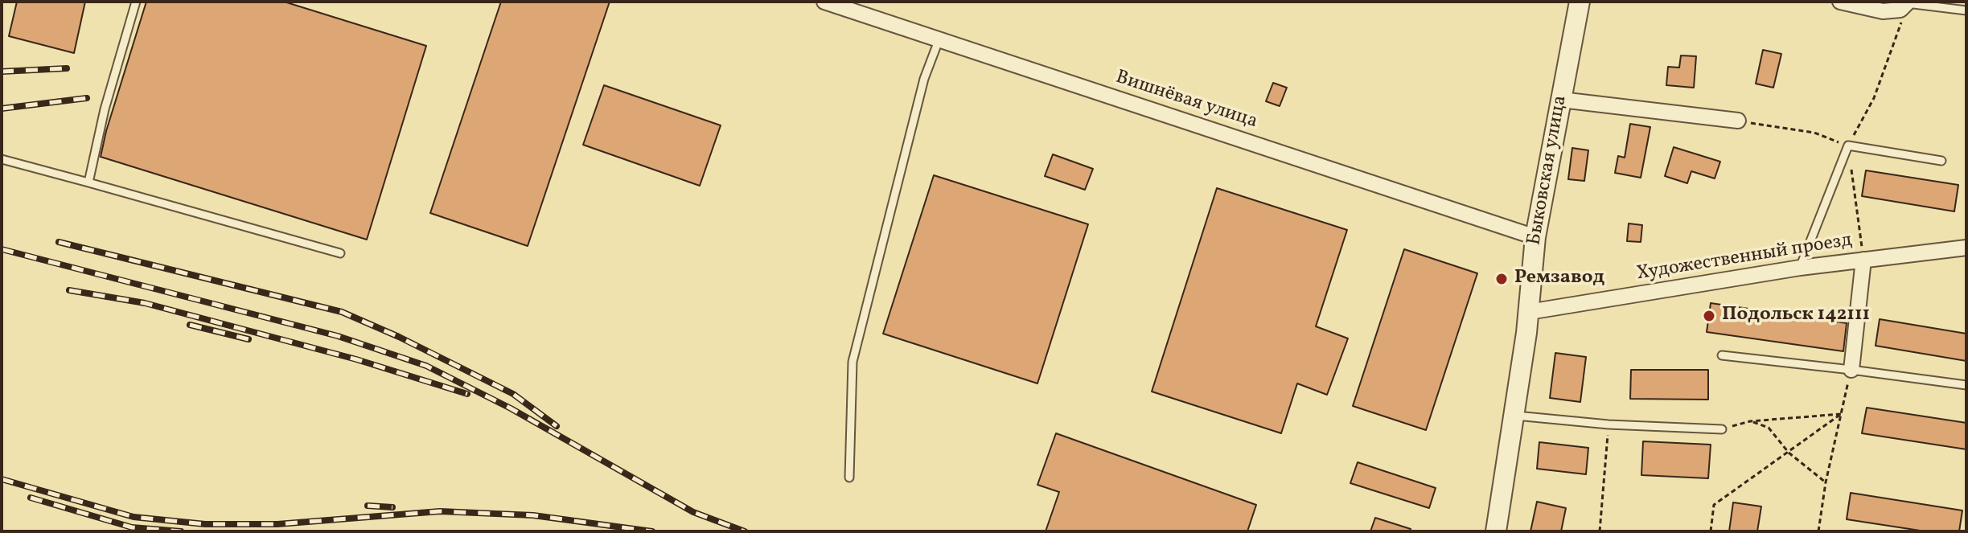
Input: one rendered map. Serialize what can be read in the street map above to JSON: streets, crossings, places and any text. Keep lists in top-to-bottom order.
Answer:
{
  "streets": {
    "street": ["Вишнёвая улица", "Быковская улица", "Художественный проезд"]
  },
  "crossings": [
    ["Вишнёвая улица", "Быковская улица"],
    ["Быковская улица", "Художественный проезд"]
  ],
  "places": ["Ремзавод", "Подольск 142111"]
}
